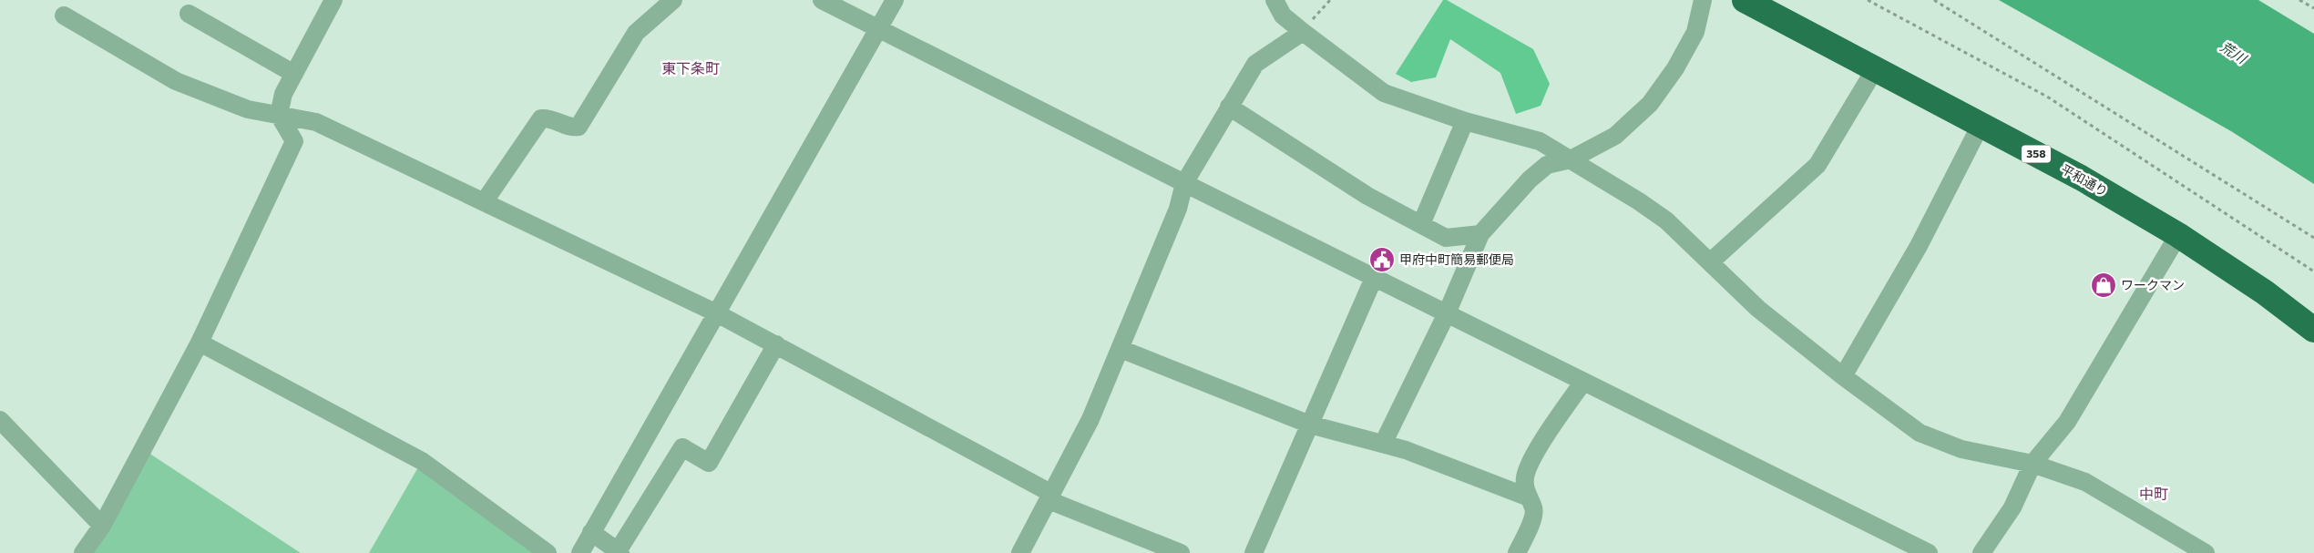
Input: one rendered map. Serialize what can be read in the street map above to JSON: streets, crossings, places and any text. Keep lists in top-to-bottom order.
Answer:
{
  "streets": {
    "highway": ["358", "平和通り"]
  },
  "districts": ["東下条町", "中町"],
  "water": ["荒川"],
  "places": {
    "public building": ["甲府中町簡易郵便局"],
    "shop": ["ワークマン"]
  }
}
